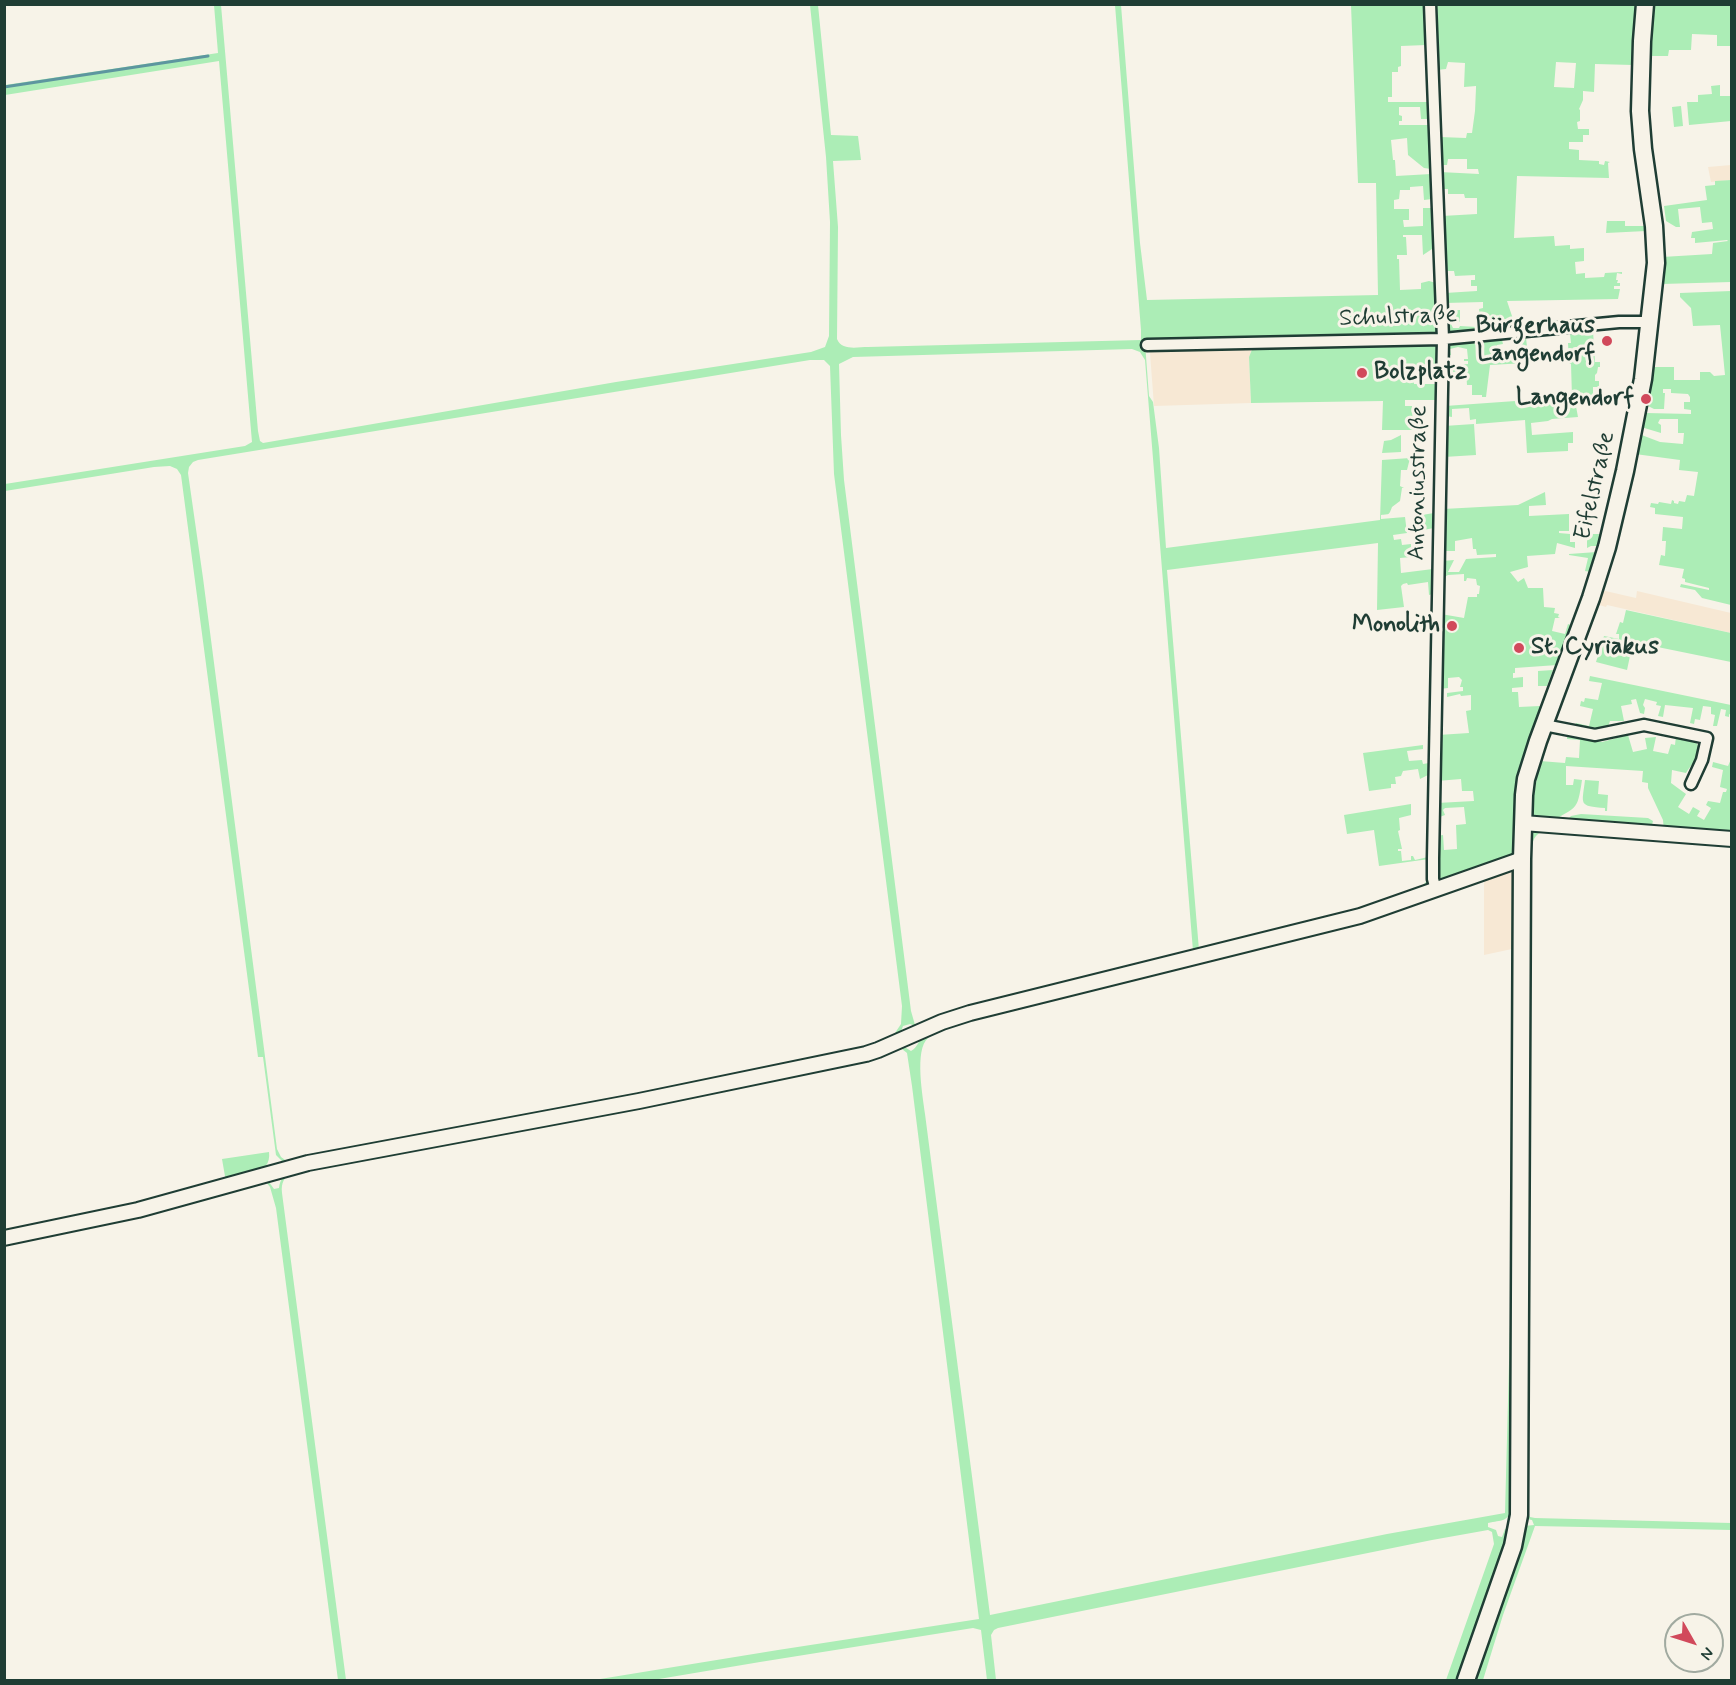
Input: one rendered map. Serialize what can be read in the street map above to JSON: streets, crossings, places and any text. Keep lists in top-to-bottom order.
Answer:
{
  "streets": {
    "main road": ["Eifelstraße"],
    "street": ["Schulstraße", "Antoniusstraße"]
  },
  "crossings": [
    ["Schulstraße", "Antoniusstraße"],
    ["Schulstraße", "Eifelstraße"]
  ],
  "places": [
    "Bürgerhaus Langendorf",
    "Bolzplatz",
    "Langendorf",
    "Monolith",
    "St. Cyriakus"
  ],
  "north": "bottom right"
}
